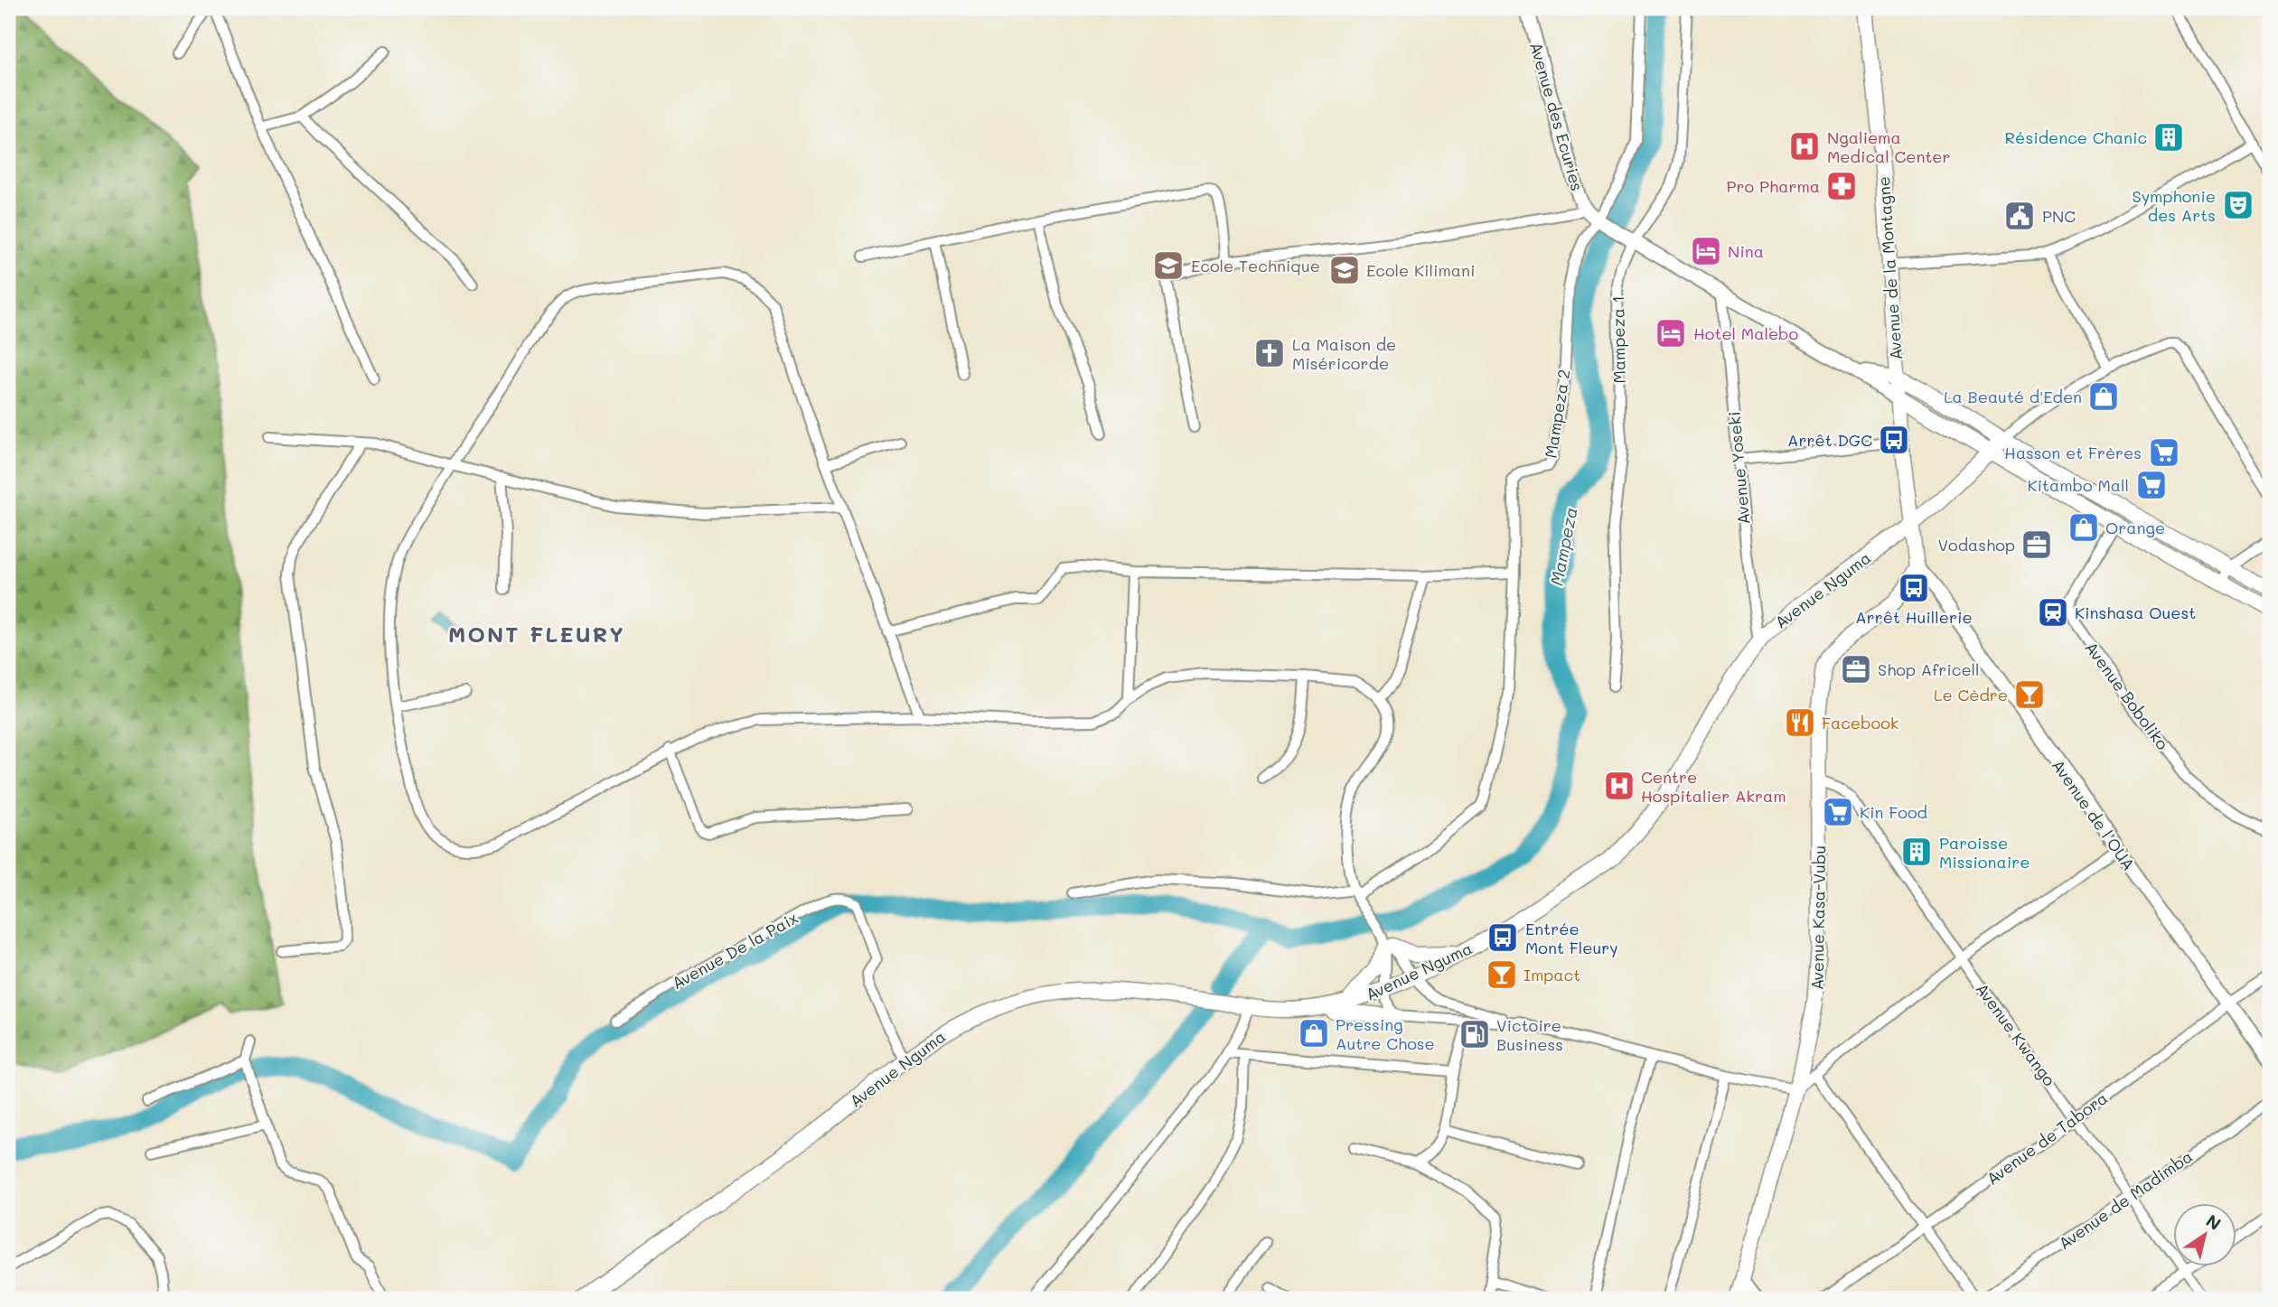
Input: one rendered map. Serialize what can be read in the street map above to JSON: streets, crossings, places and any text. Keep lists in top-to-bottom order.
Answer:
{
  "streets": {
    "main road": ["Avenue de la Montagne", "Avenue Nguma", "Avenue Kasa-Vubu"],
    "street": [
      "Avenue des Ecuries",
      "Mampeza 1",
      "Mampeza 2",
      "Avenue Yoseki",
      "Avenue Boboliko",
      "Avenue de l’OUA",
      "Avenue De la Paix",
      "Avenue Kwango",
      "Avenue de Tabora",
      "Avenue de Madimba"
    ]
  },
  "crossings": [
    ["Avenue des Ecuries", "Avenue de la Montagne"],
    ["Avenue des Ecuries", "Mampeza 1"],
    ["Avenue des Ecuries", "Mampeza 2"],
    ["Avenue des Ecuries", "Avenue Yoseki"],
    ["Avenue Yoseki", "Avenue Nguma"],
    ["Avenue Nguma", "Avenue De la Paix"],
    ["Avenue de l’OUA", "Avenue Kasa-Vubu"],
    ["Avenue de l’OUA", "Avenue de Tabora"],
    ["Avenue Kasa-Vubu", "Avenue Kwango"],
    ["Avenue Kwango", "Avenue de Tabora"],
    ["Avenue Kwango", "Avenue de Madimba"]
  ],
  "districts": ["MONT FLEURY"],
  "water": ["Mampeza"],
  "places": {
    "building": ["Résidence Chanic", "Paroisse Missionaire"],
    "hospital": ["Ngaliema Medical Center", "Centre Hospitalier Akram"],
    "pharmacy": ["Pro Pharma"],
    "theatre": ["Symphonie des Arts"],
    "public building": ["PNC"],
    "hotel": ["Nina", "Hotel Malebo"],
    "school or university": ["Ecole Technique", "Ecole Kilimani"],
    "church": ["La Maison de Miséricorde"],
    "shop": ["La Beauté d'Eden", "Orange", "Pressing Autre Chose"],
    "bus stop": ["Arrêt DGC", "Arrêt Huillerie", "Entrée Mont Fleury"],
    "supermarket": ["Hasson et Frères", "Kitambo Mall", "Kin Food"],
    "office": ["Vodashop", "Shop Africell"],
    "station": ["Kinshasa Ouest"],
    "bar": ["Le Cèdre", "Impact"],
    "restaurant": ["Facebook"],
    "fuel station": ["Victoire Business"]
  },
  "north": "top right"
}
